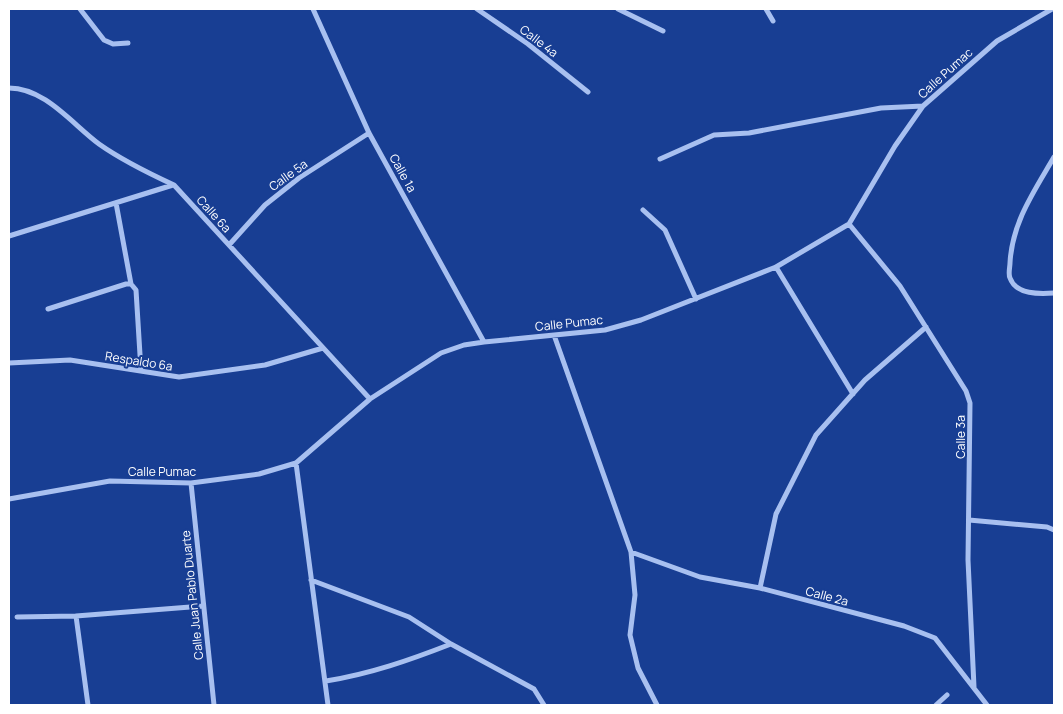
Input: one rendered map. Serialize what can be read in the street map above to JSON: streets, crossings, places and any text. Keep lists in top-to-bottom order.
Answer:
{
  "streets": {
    "street": [
      "Calle 4a",
      "Calle Pumac",
      "Calle 1a",
      "Calle 5a",
      "Calle 6a",
      "Respaldo 6a",
      "Calle 3a",
      "Calle Juan Pablo Duarte",
      "Calle 2a"
    ]
  },
  "crossings": [
    ["Calle Pumac", "Calle 1a"],
    ["Calle Pumac", "Calle 6a"],
    ["Calle Pumac", "Calle 3a"],
    ["Calle Pumac", "Calle Juan Pablo Duarte"],
    ["Calle 1a", "Calle 5a"],
    ["Calle 5a", "Calle 6a"],
    ["Calle 6a", "Respaldo 6a"],
    ["Calle 3a", "Calle 2a"]
  ]
}
